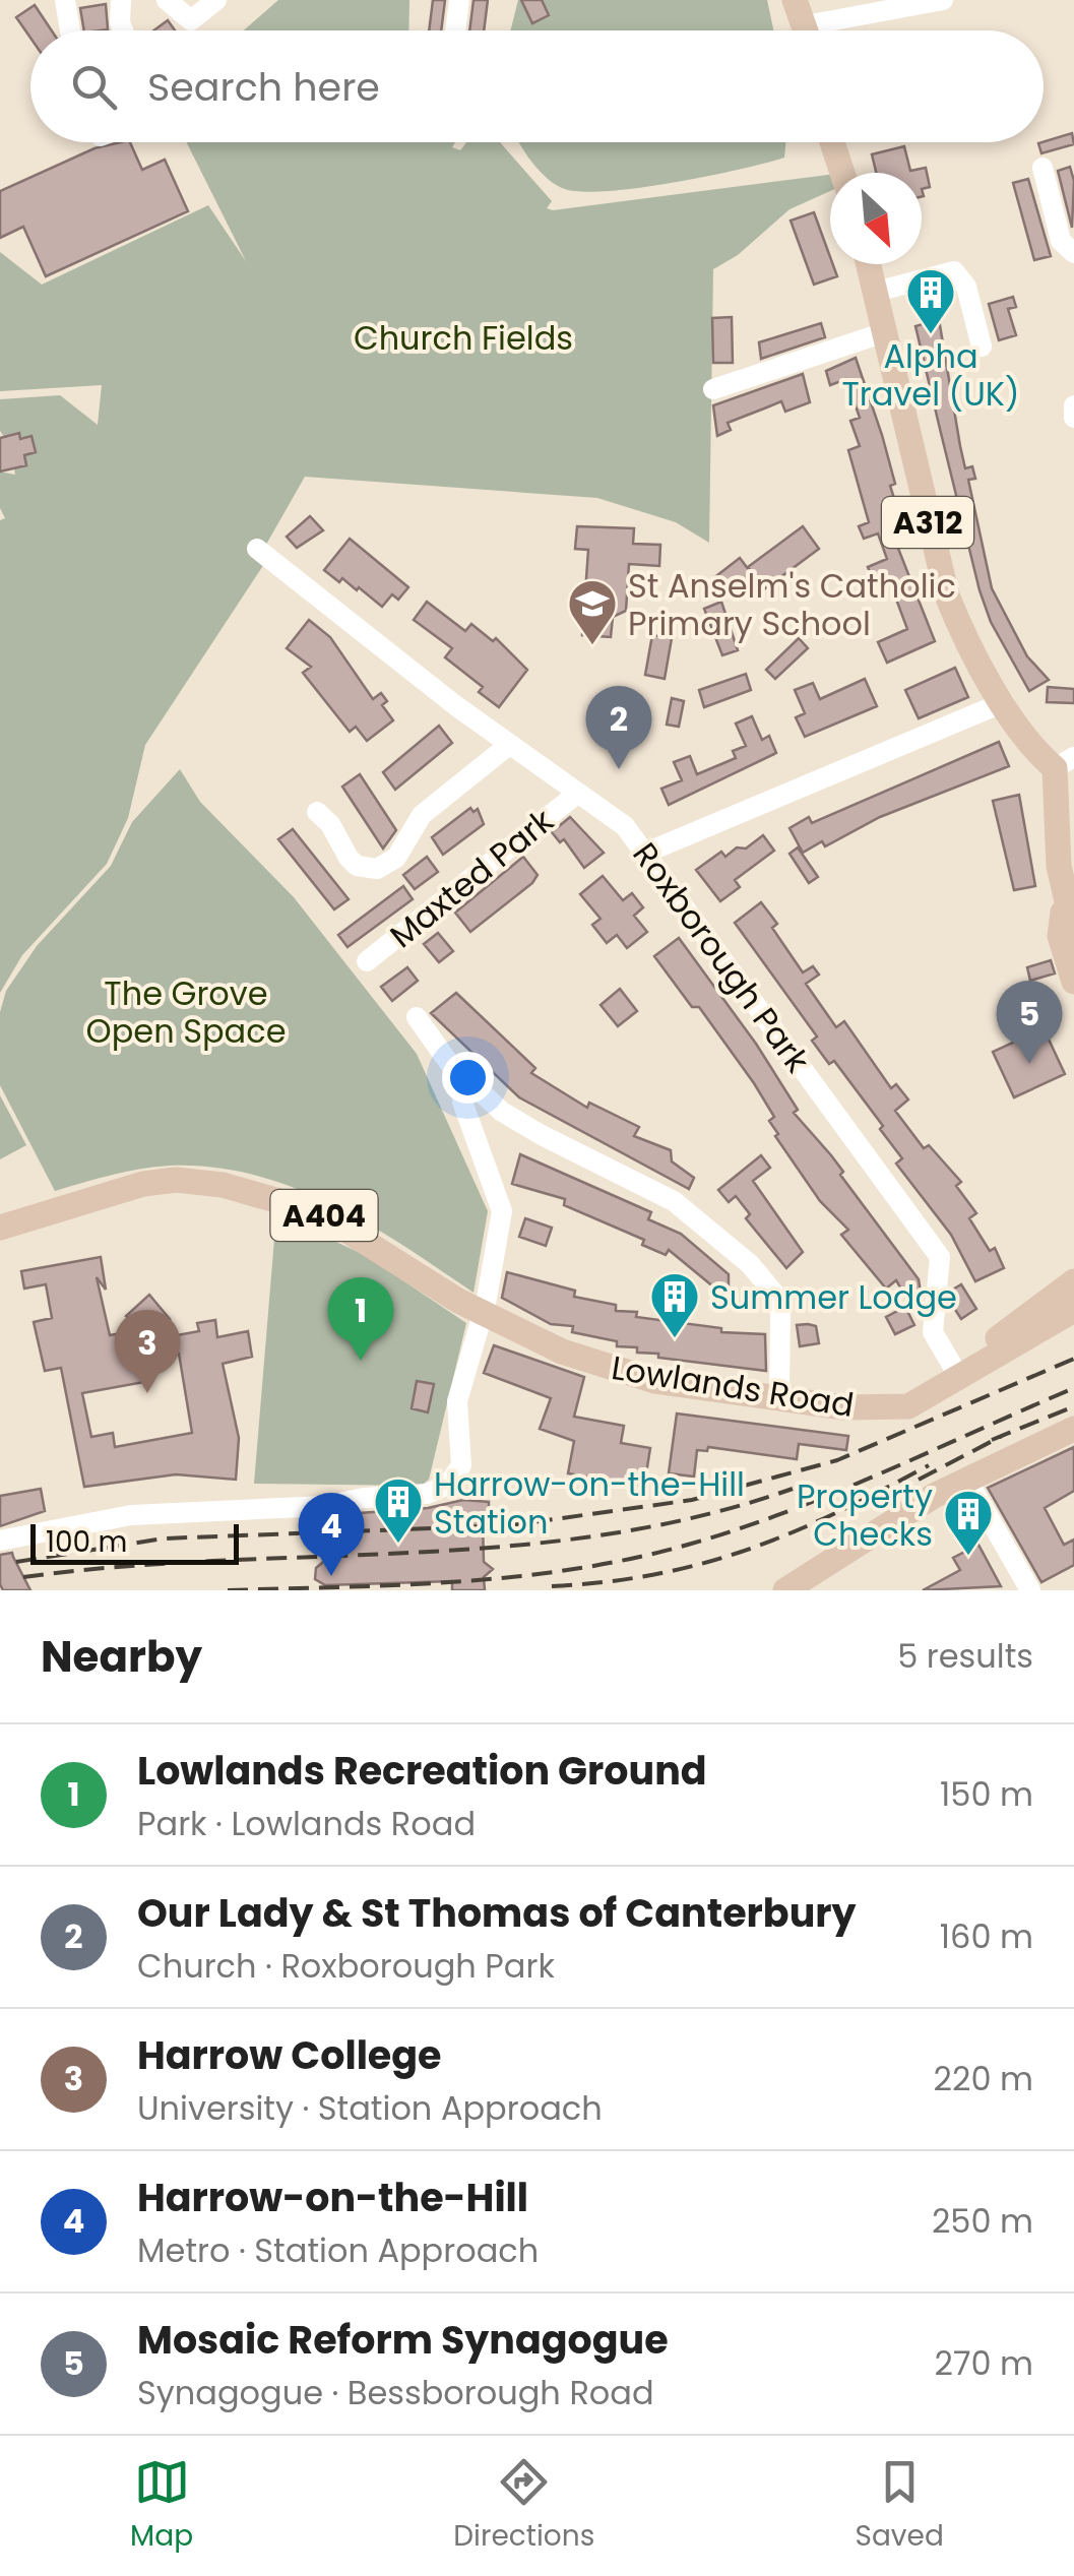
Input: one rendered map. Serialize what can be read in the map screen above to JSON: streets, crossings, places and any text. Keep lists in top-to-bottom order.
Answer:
{
  "streets": {
    "main road": ["A312", "A404", "Lowlands Road"],
    "street": ["Maxted Park", "Roxborough Park"]
  },
  "crossings": [
    ["Maxted Park", "Roxborough Park"],
    ["Roxborough Park", "Lowlands Road"]
  ],
  "parks": ["Church Fields", "The Grove Open Space"],
  "places": {
    "building": [
      "Alpha Travel (UK)",
      "Summer Lodge",
      "Harrow-on-the-Hill Station",
      "Property Checks"
    ],
    "school or university": ["St Anselm's Catholic Primary School"]
  },
  "scale_bar": "100 m",
  "north": "bottom right",
  "page": {
    "search": "Search here",
    "pins": [
      "2",
      "5",
      "1",
      "3",
      "4"
    ],
    "scale": "100 m",
    "heading": ["Nearby", "5 results"],
    "list": [
      {
        "mark": "1",
        "name": "Lowlands Recreation Ground",
        "note": "Park · Lowlands Road",
        "value": "150 m"
      },
      {
        "mark": "2",
        "name": "Our Lady & St Thomas of Canterbury",
        "note": "Church · Roxborough Park",
        "value": "160 m"
      },
      {
        "mark": "3",
        "name": "Harrow College",
        "note": "University · Station Approach",
        "value": "220 m"
      },
      {
        "mark": "4",
        "name": "Harrow-on-the-Hill",
        "note": "Metro · Station Approach",
        "value": "250 m"
      },
      {
        "mark": "5",
        "name": "Mosaic Reform Synagogue",
        "note": "Synagogue · Bessborough Road",
        "value": "270 m"
      }
    ],
    "nav": ["Map", "Directions", "Saved"]
  }
}
